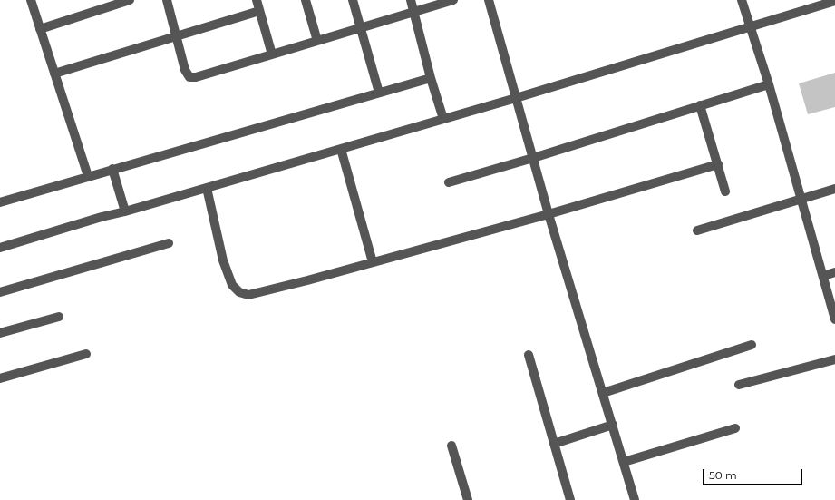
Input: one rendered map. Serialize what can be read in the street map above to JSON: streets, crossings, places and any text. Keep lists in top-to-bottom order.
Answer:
{
  "scale_bar": "50 m"
}
